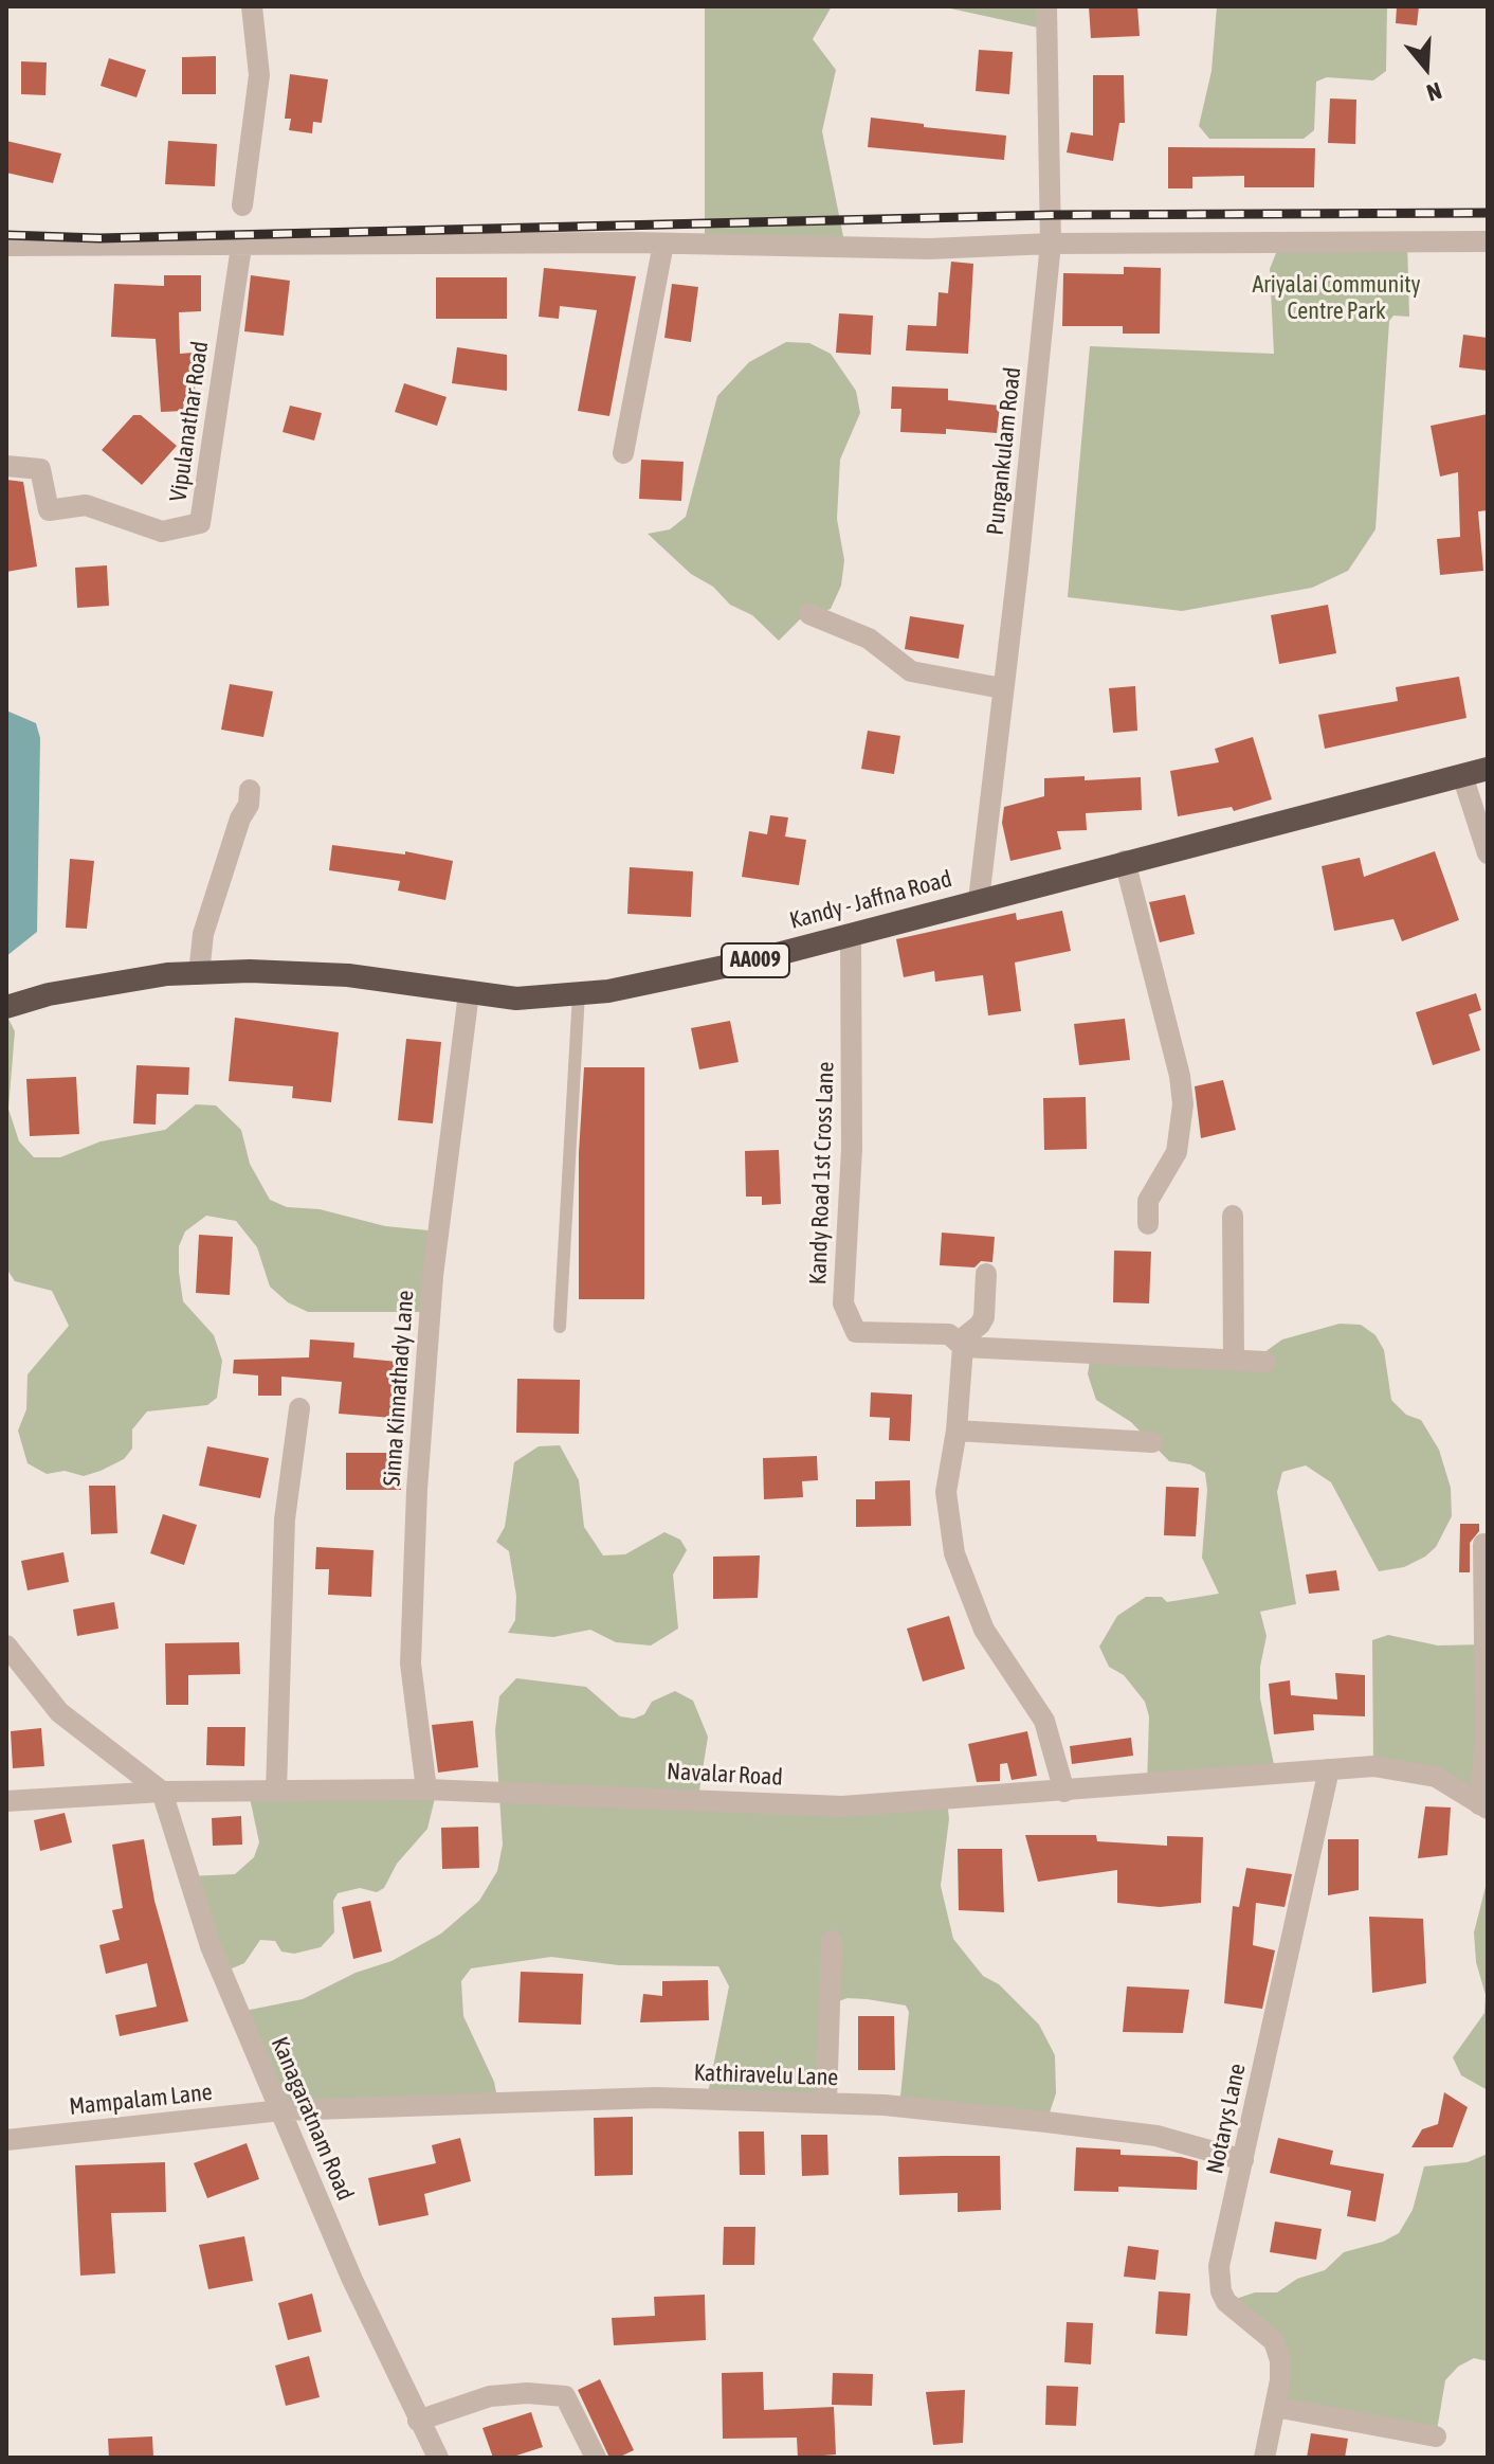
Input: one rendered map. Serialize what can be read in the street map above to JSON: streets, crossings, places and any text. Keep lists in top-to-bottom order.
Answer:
{
  "streets": {
    "highway": ["Kandy - Jaffna Road", "AA009"],
    "street": [
      "Vipulanathar Road",
      "Pungankulam Road",
      "Kandy Road 1st Cross Lane",
      "Sinna Kinnathady Lane",
      "Navalar Road",
      "Kathiravelu Lane",
      "Mampalam Lane",
      "Kanagaratnam Road",
      "Notarys Lane"
    ]
  },
  "crossings": [
    ["Pungankulam Road", "Kandy - Jaffna Road"],
    ["Kandy - Jaffna Road", "Kandy Road 1st Cross Lane"],
    ["Kandy - Jaffna Road", "Sinna Kinnathady Lane"],
    ["Sinna Kinnathady Lane", "Navalar Road"],
    ["Navalar Road", "Kanagaratnam Road"],
    ["Navalar Road", "Notarys Lane"],
    ["Kathiravelu Lane", "Mampalam Lane"],
    ["Kathiravelu Lane", "Kanagaratnam Road"],
    ["Kathiravelu Lane", "Notarys Lane"],
    ["Mampalam Lane", "Kanagaratnam Road"]
  ],
  "parks": ["Ariyalai Community Centre Park"],
  "north": "bottom"
}
